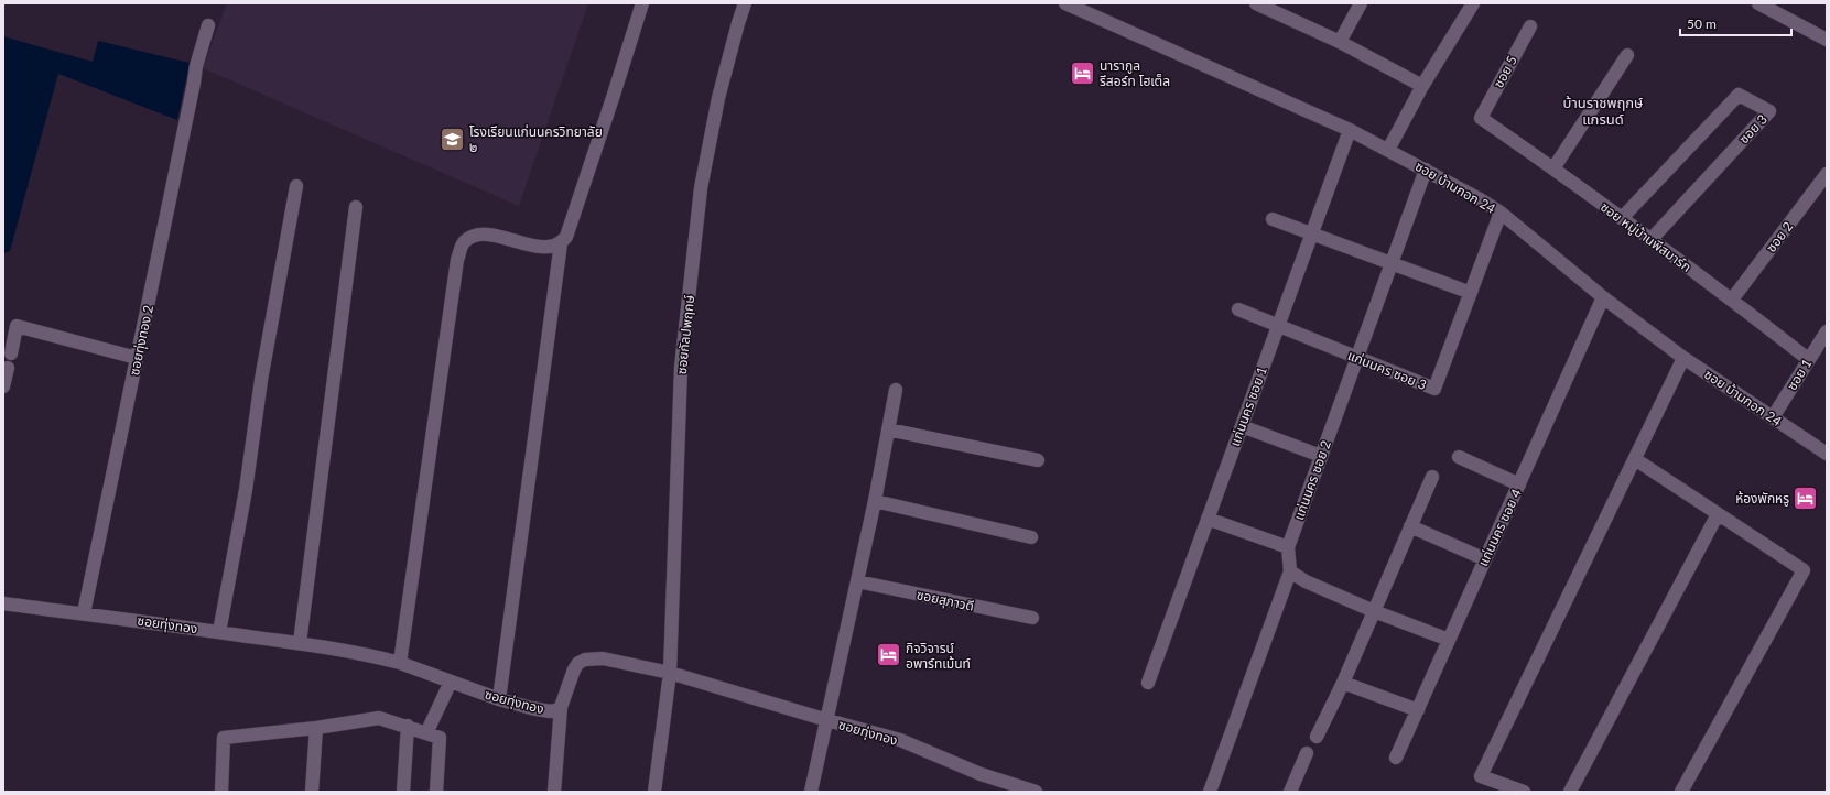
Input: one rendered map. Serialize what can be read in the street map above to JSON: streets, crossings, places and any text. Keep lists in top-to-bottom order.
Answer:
{
  "streets": {
    "street": [
      "ซอย 5",
      "ซอย 3",
      "ซอย บ้านกอก 24",
      "ซอย หมู่บ้านพีสมาร์ก",
      "ซอย 2",
      "ซอยกัลปพฤกษ์",
      "ซอยทุ่งทอง 2",
      "แก่นนคร ซอย 3",
      "ซอย 1",
      "แก่นนคร ซอย 1",
      "แก่นนคร ซอย 2",
      "แก่นนคร ซอย 4",
      "ซอยสุภาวดี",
      "ซอยทุ่งทอง"
    ]
  },
  "crossings": [
    ["ซอย 5", "ซอย หมู่บ้านพีสมาร์ก"],
    ["ซอย 3", "ซอย หมู่บ้านพีสมาร์ก"],
    ["ซอย บ้านกอก 24", "แก่นนคร ซอย 3"],
    ["ซอย บ้านกอก 24", "ซอย 1"],
    ["ซอย บ้านกอก 24", "แก่นนคร ซอย 1"],
    ["ซอย บ้านกอก 24", "แก่นนคร ซอย 2"],
    ["ซอย บ้านกอก 24", "แก่นนคร ซอย 4"],
    ["ซอย หมู่บ้านพีสมาร์ก", "ซอย 2"],
    ["ซอย หมู่บ้านพีสมาร์ก", "ซอย 1"],
    ["ซอยกัลปพฤกษ์", "ซอยทุ่งทอง"],
    ["ซอยทุ่งทอง 2", "ซอยทุ่งทอง"],
    ["แก่นนคร ซอย 3", "แก่นนคร ซอย 1"],
    ["แก่นนคร ซอย 3", "แก่นนคร ซอย 2"]
  ],
  "districts": ["บ้านราชพฤกษ์ แกรนด์"],
  "places": {
    "hotel": ["นารากูล รีสอร์ท โฮเต็ล", "ห้องพักหรู", "กิจวิจารน์ อพาร์ทเม้นท์"],
    "school or university": ["โรงเรียนแก่นนครวิทยาลัย ๒"]
  },
  "scale_bar": "50 m"
}
